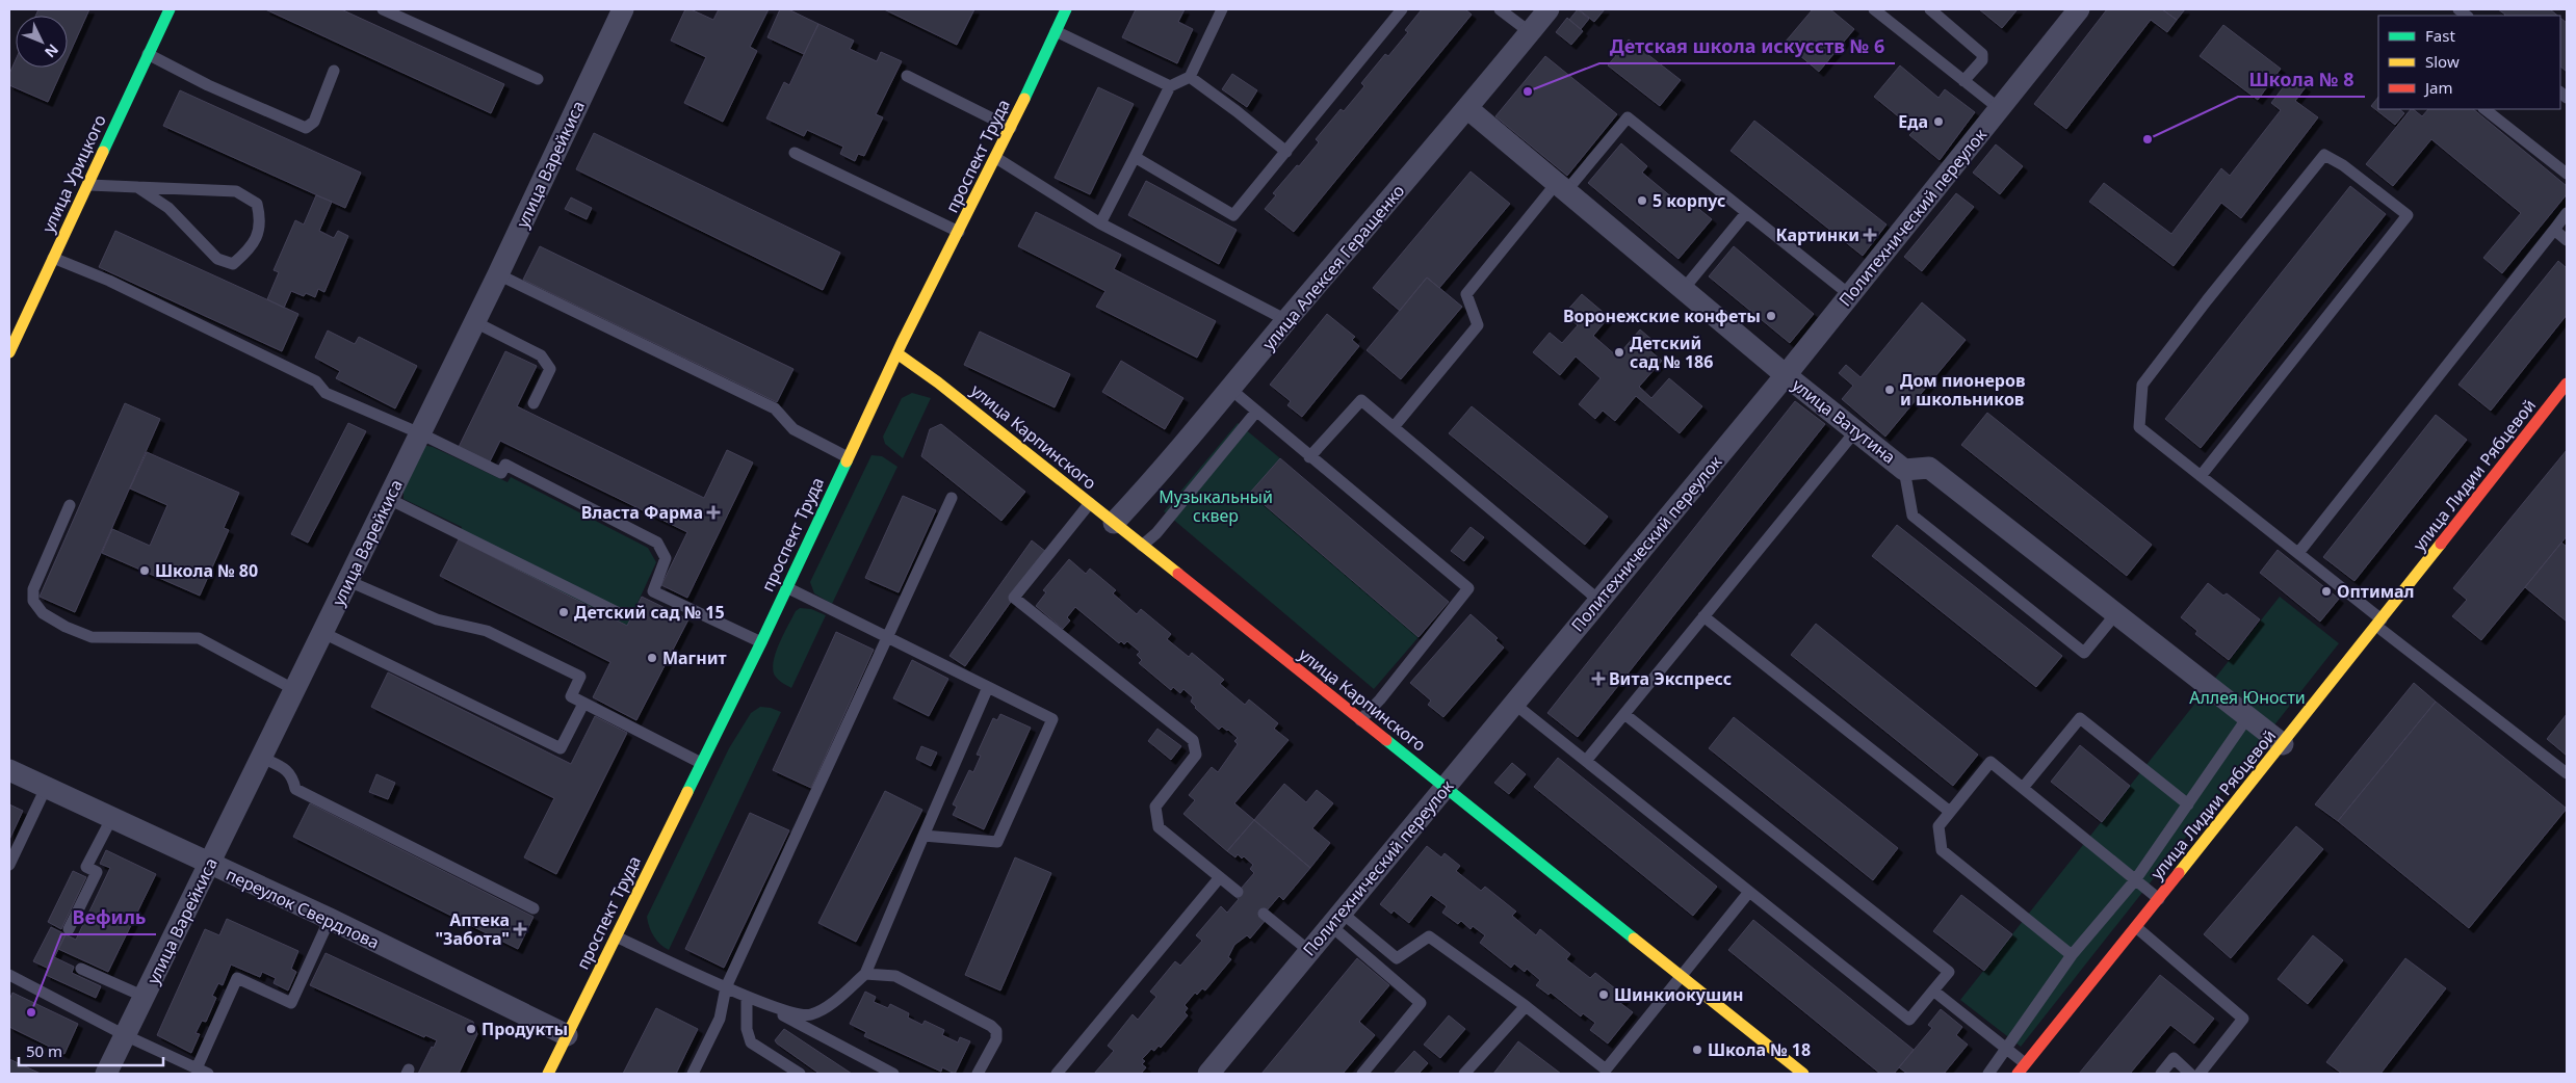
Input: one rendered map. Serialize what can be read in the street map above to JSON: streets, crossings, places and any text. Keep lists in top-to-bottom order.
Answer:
{
  "streets": {
    "street": [
      "проспект Труда",
      "улица Варейкиса",
      "улица Урицкого",
      "Политехнический переулок",
      "улица Алексея Геращенко",
      "улица Ватутина",
      "улица Карпинского",
      "улица Лидии Рябцевой",
      "переулок Свердлова"
    ]
  },
  "crossings": [
    ["проспект Труда", "улица Карпинского"],
    ["проспект Труда", "переулок Свердлова"],
    ["улица Варейкиса", "переулок Свердлова"],
    ["Политехнический переулок", "улица Ватутина"],
    ["Политехнический переулок", "улица Карпинского"],
    ["улица Алексея Геращенко", "улица Ватутина"],
    ["улица Алексея Геращенко", "улица Карпинского"],
    ["улица Ватутина", "улица Лидии Рябцевой"]
  ],
  "parks": ["Музыкальный сквер", "Аллея Юности"],
  "places": {
    "other": [
      "Детская школа искусств № 6",
      "Еда",
      "Школа № 8",
      "5 корпус",
      "Воронежские конфеты",
      "Детский сад № 186",
      "Дом пионеров и школьников",
      "Школа № 80",
      "Оптимал",
      "Детский сад № 15",
      "Магнит",
      "Шинкиокушин",
      "Вефиль",
      "Продукты",
      "Школа № 18"
    ],
    "health": [
      "Картинки",
      "Власта Фарма",
      "Вита Экспресс",
      "Аптека \"Забота\""
    ]
  },
  "legend": ["Fast", "Slow", "Jam"],
  "scale_bar": "50 m",
  "north": "bottom right"
}
